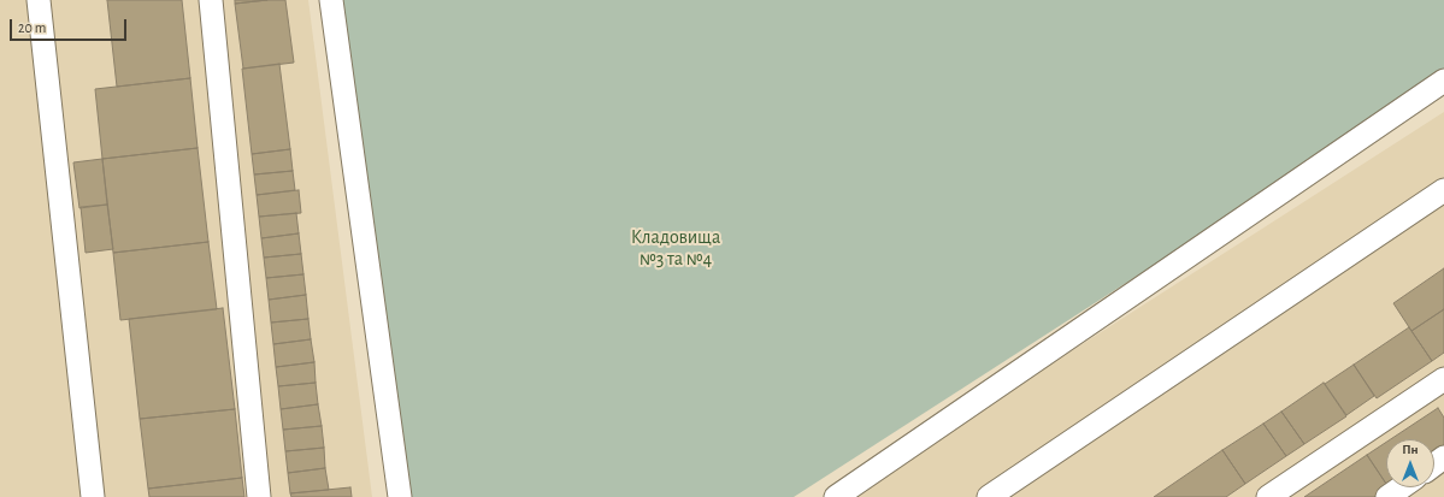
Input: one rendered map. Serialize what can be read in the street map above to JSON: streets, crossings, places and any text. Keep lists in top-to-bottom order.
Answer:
{
  "parks": ["Кладовища №3 та №4"],
  "scale_bar": "20 m",
  "north": "top"
}
